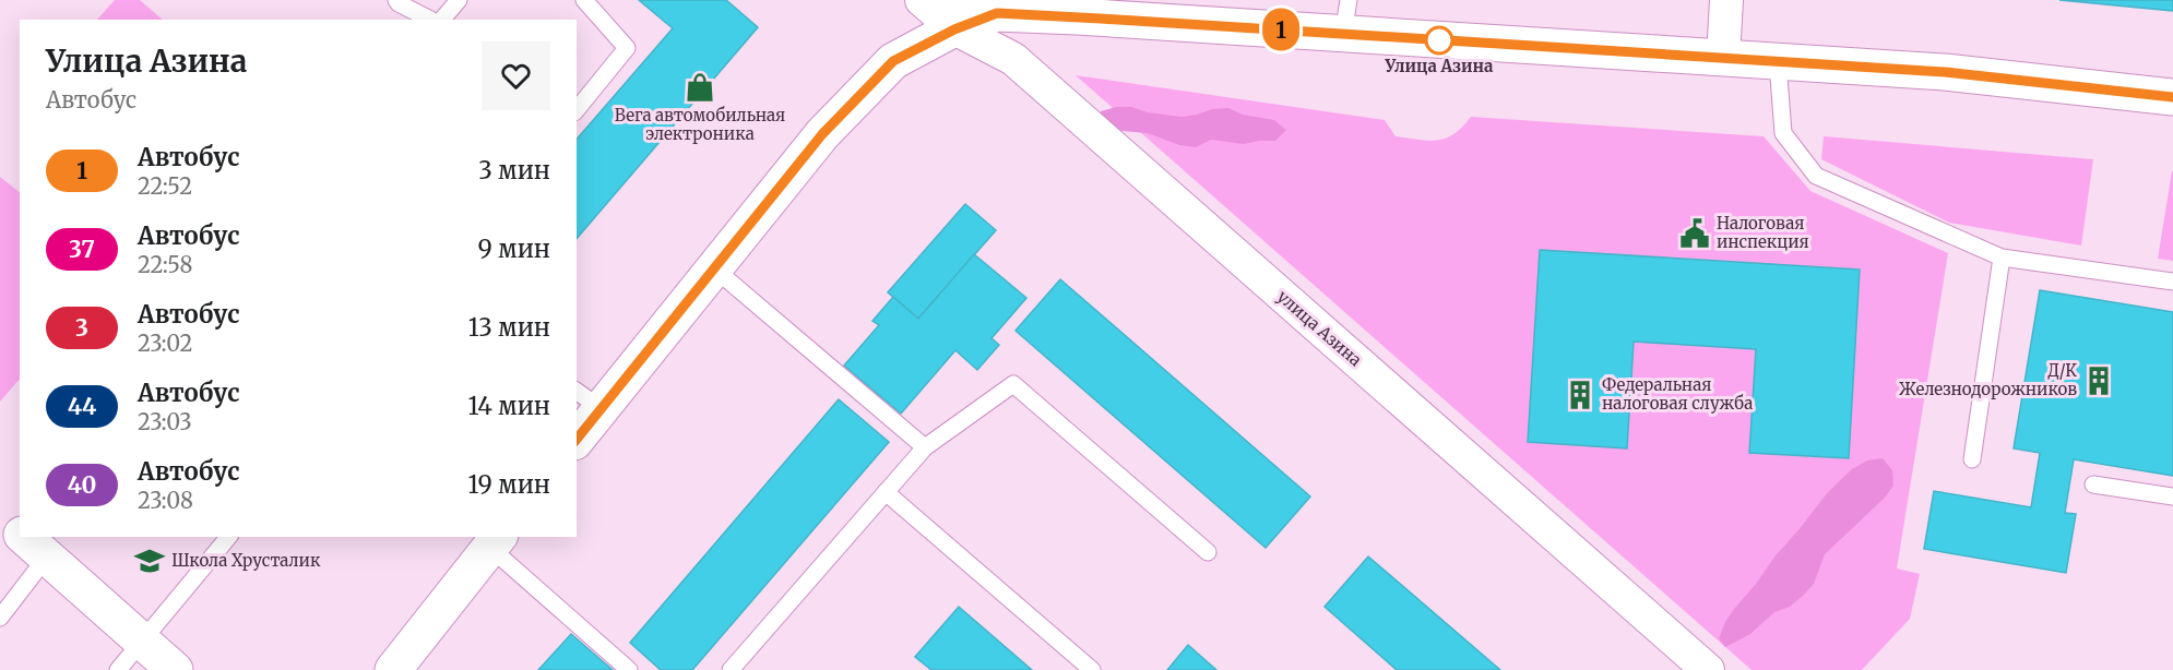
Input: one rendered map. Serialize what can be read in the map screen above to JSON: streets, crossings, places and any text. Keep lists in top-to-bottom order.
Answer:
{
  "streets": {
    "street": ["улица Азина"]
  },
  "places": {
    "other": ["Улица Азина"],
    "shop": ["Вега автомобильная электроника"],
    "public building": ["Налоговая инспекция"],
    "building": ["Д/К Железнодорожников", "Федеральная налоговая служба"],
    "school or university": ["Школа Хрусталик"]
  },
  "lines": ["bus line 1"],
  "page": {
    "on_map": "1",
    "heading": ["Улица Азина", "Автобус"],
    "list": [
      {
        "mark": "1",
        "name": "Автобус",
        "note": "22:52",
        "value": "3 мин"
      },
      {
        "mark": "37",
        "name": "Автобус",
        "note": "22:58",
        "value": "9 мин"
      },
      {
        "mark": "3",
        "name": "Автобус",
        "note": "23:02",
        "value": "13 мин"
      },
      {
        "mark": "44",
        "name": "Автобус",
        "note": "23:03",
        "value": "14 мин"
      },
      {
        "mark": "40",
        "name": "Автобус",
        "note": "23:08",
        "value": "19 мин"
      }
    ]
  }
}
